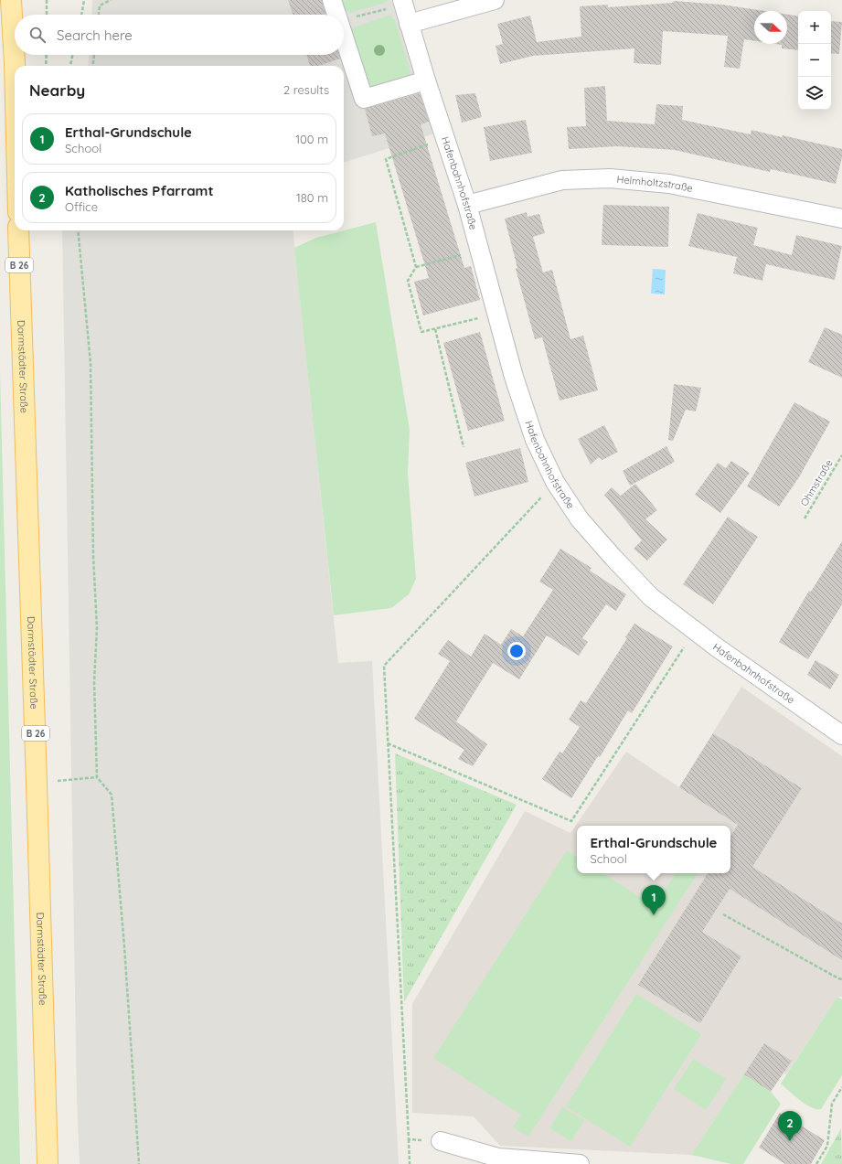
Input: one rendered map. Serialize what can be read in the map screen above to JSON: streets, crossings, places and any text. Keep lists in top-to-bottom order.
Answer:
{
  "streets": {
    "main road": ["B 26", "Darmstädter Straße"],
    "street": ["Hafenbahnhofstraße", "Helmholtzstraße"],
    "path": ["Ohmstraße"]
  },
  "crossings": [
    ["Hafenbahnhofstraße", "Helmholtzstraße"]
  ],
  "north": "right",
  "page": {
    "map_buttons": ["+", "−"],
    "search": "Search here",
    "heading": ["Nearby", "2 results"],
    "list": [
      {
        "mark": "1",
        "name": "Erthal-Grundschule",
        "note": "School",
        "value": "100 m"
      },
      {
        "mark": "2",
        "name": "Katholisches Pfarramt",
        "note": "Office",
        "value": "180 m"
      }
    ],
    "popup": ["Erthal-Grundschule", "School"],
    "pins": ["1", "2"]
  }
}
